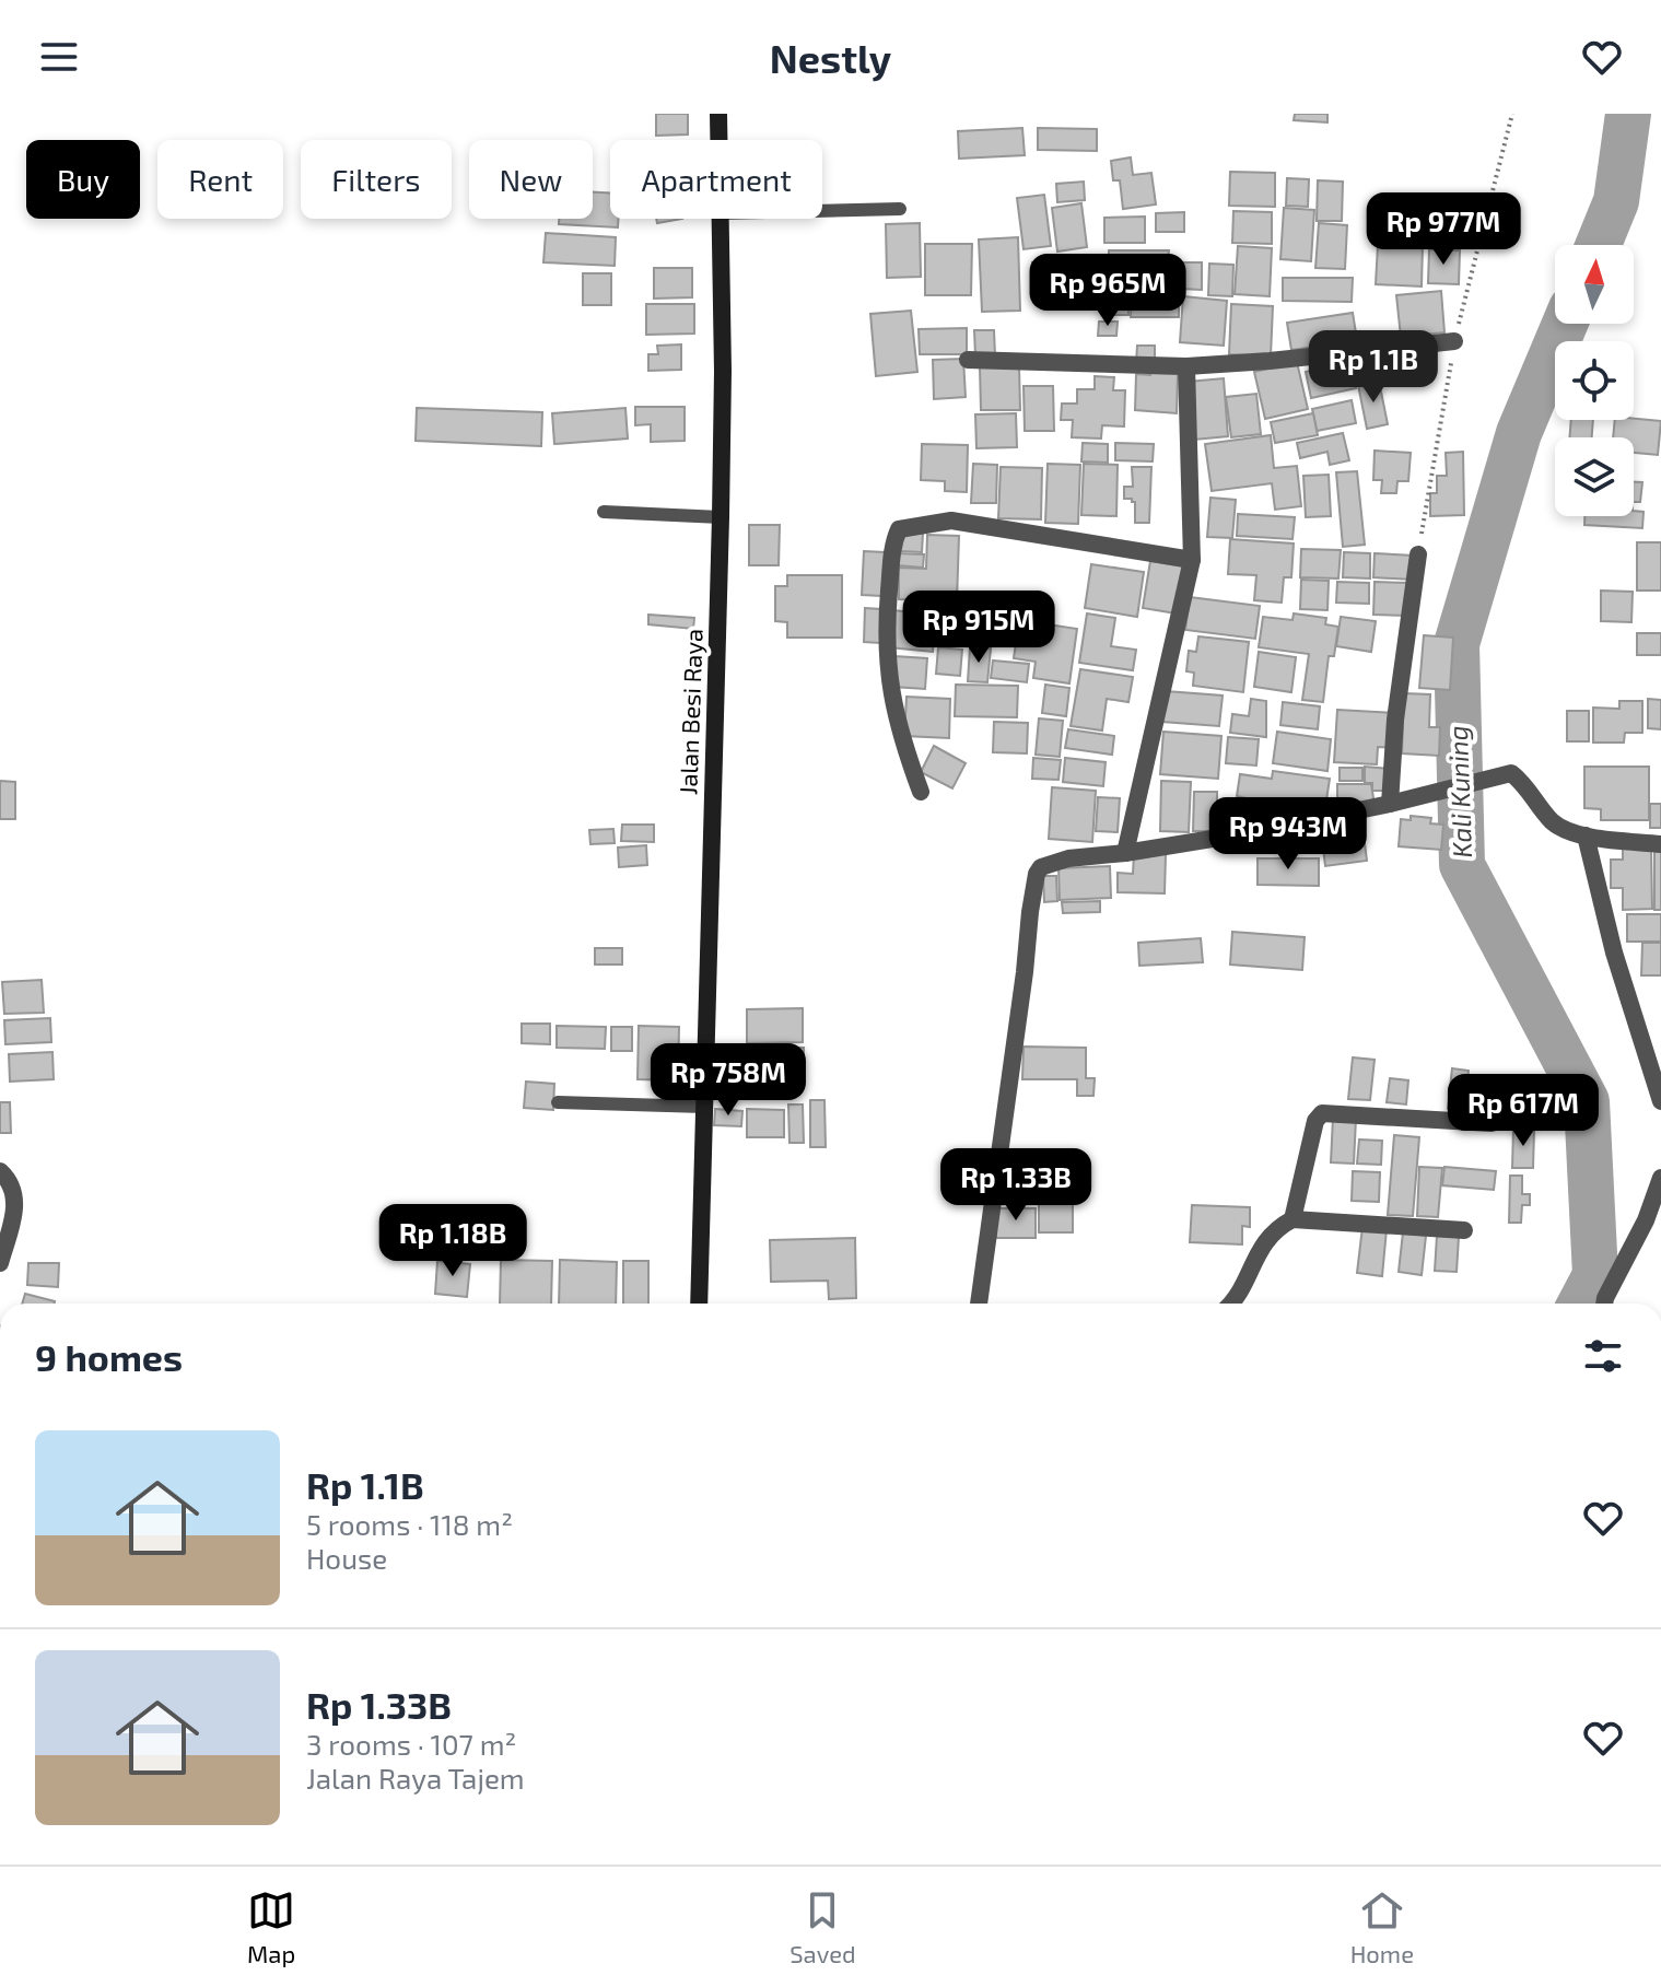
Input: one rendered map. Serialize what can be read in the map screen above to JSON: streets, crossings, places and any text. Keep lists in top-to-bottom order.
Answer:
{
  "streets": {
    "main road": ["Jalan Besi Raya"]
  },
  "water": ["Kali Kuning"],
  "north": "top",
  "page": {
    "header": "Nestly",
    "chip": [
      "Buy",
      "Rent",
      "Filters",
      "New",
      "Apartment"
    ],
    "price": [
      "Rp 977M",
      "Rp 965M",
      "Rp 1.1B",
      "Rp 915M",
      "Rp 943M",
      "Rp 758M",
      "Rp 617M",
      "Rp 1.33B",
      "Rp 1.18B"
    ],
    "heading": "9 homes",
    "list": [
      {
        "name": "Rp 1.1B",
        "note": "5 rooms · 118 m² · House"
      },
      {
        "name": "Rp 1.33B",
        "note": "3 rooms · 107 m² · Jalan Raya Tajem"
      }
    ],
    "tabs": ["Map", "Saved", "Home"]
  }
}
